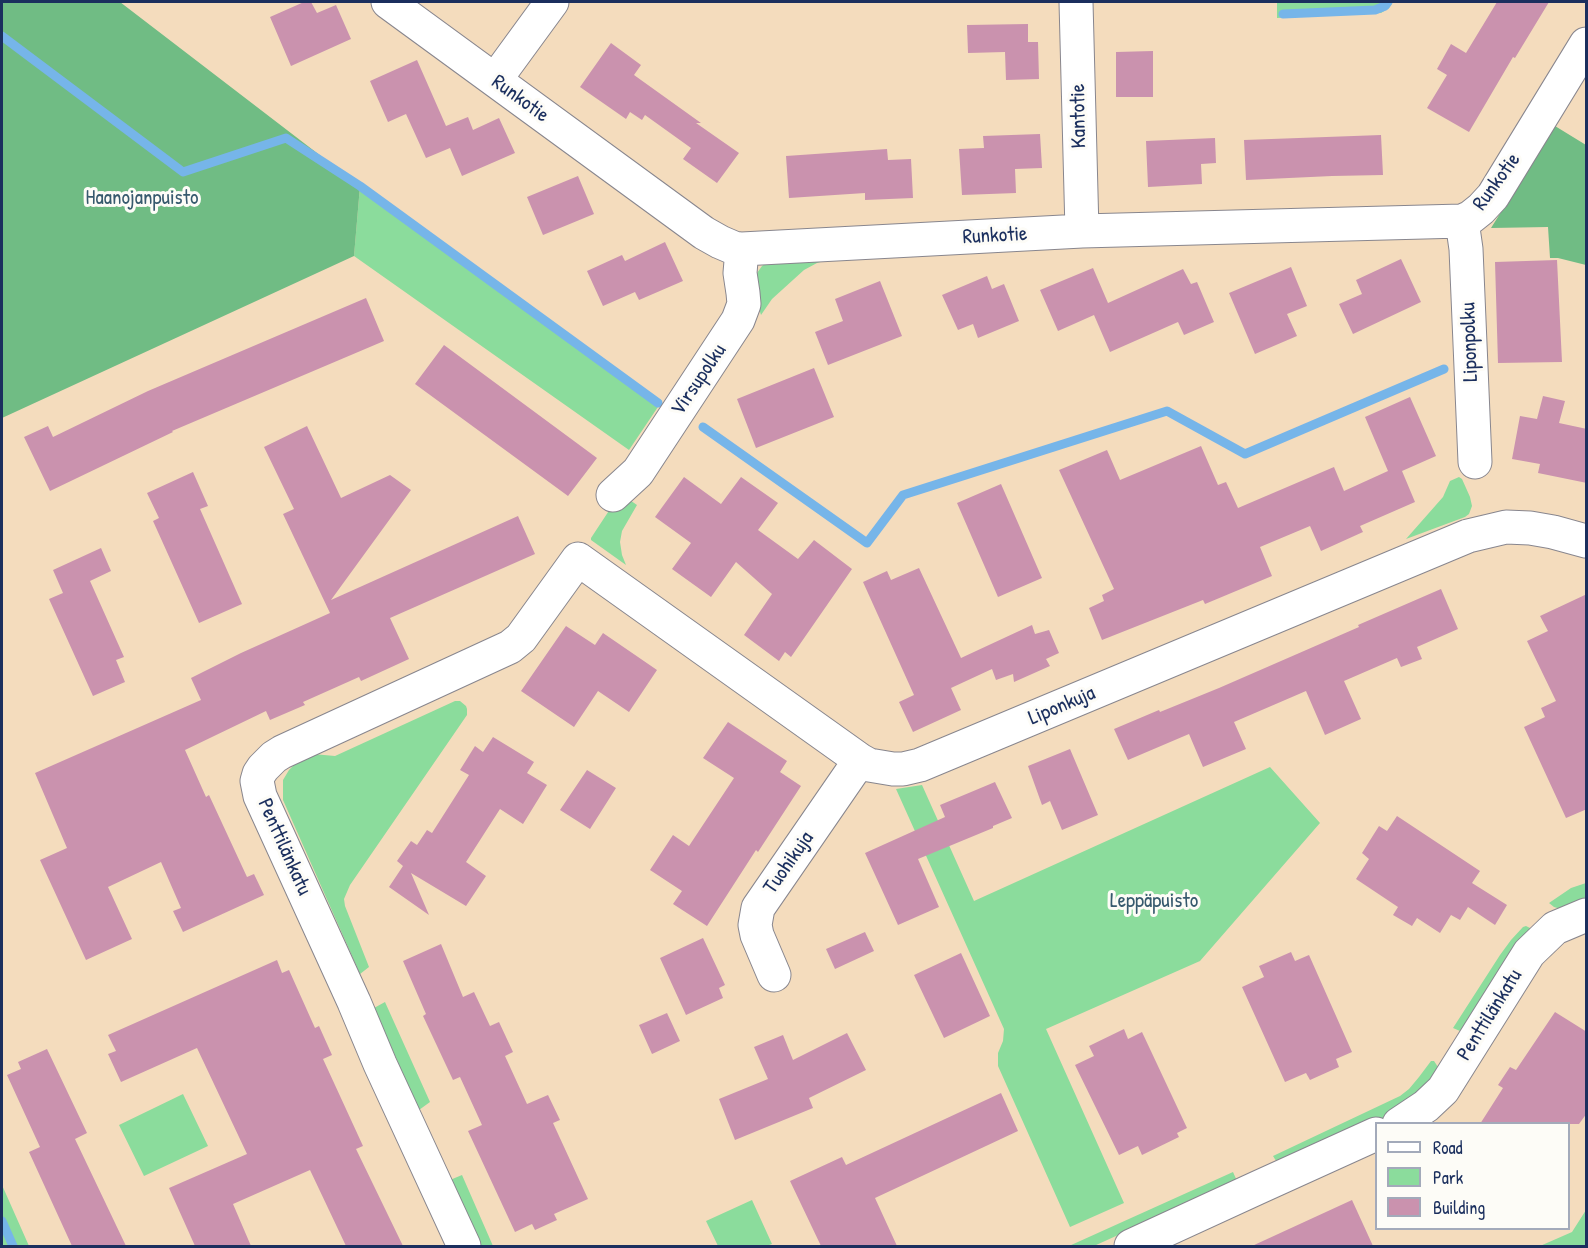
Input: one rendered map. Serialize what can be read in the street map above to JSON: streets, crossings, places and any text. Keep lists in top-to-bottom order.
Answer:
{
  "streets": {
    "street": [
      "Runkotie",
      "Kantotie",
      "Liponpolku",
      "Virsupolku",
      "Liponkuja",
      "Penttilänkatu",
      "Tuohikuja"
    ]
  },
  "crossings": [
    ["Runkotie", "Kantotie"],
    ["Runkotie", "Liponpolku"],
    ["Runkotie", "Virsupolku"],
    ["Liponkuja", "Penttilänkatu"],
    ["Liponkuja", "Tuohikuja"]
  ],
  "parks": ["Haanojanpuisto", "Leppäpuisto"],
  "legend": ["Road", "Park", "Building"]
}
